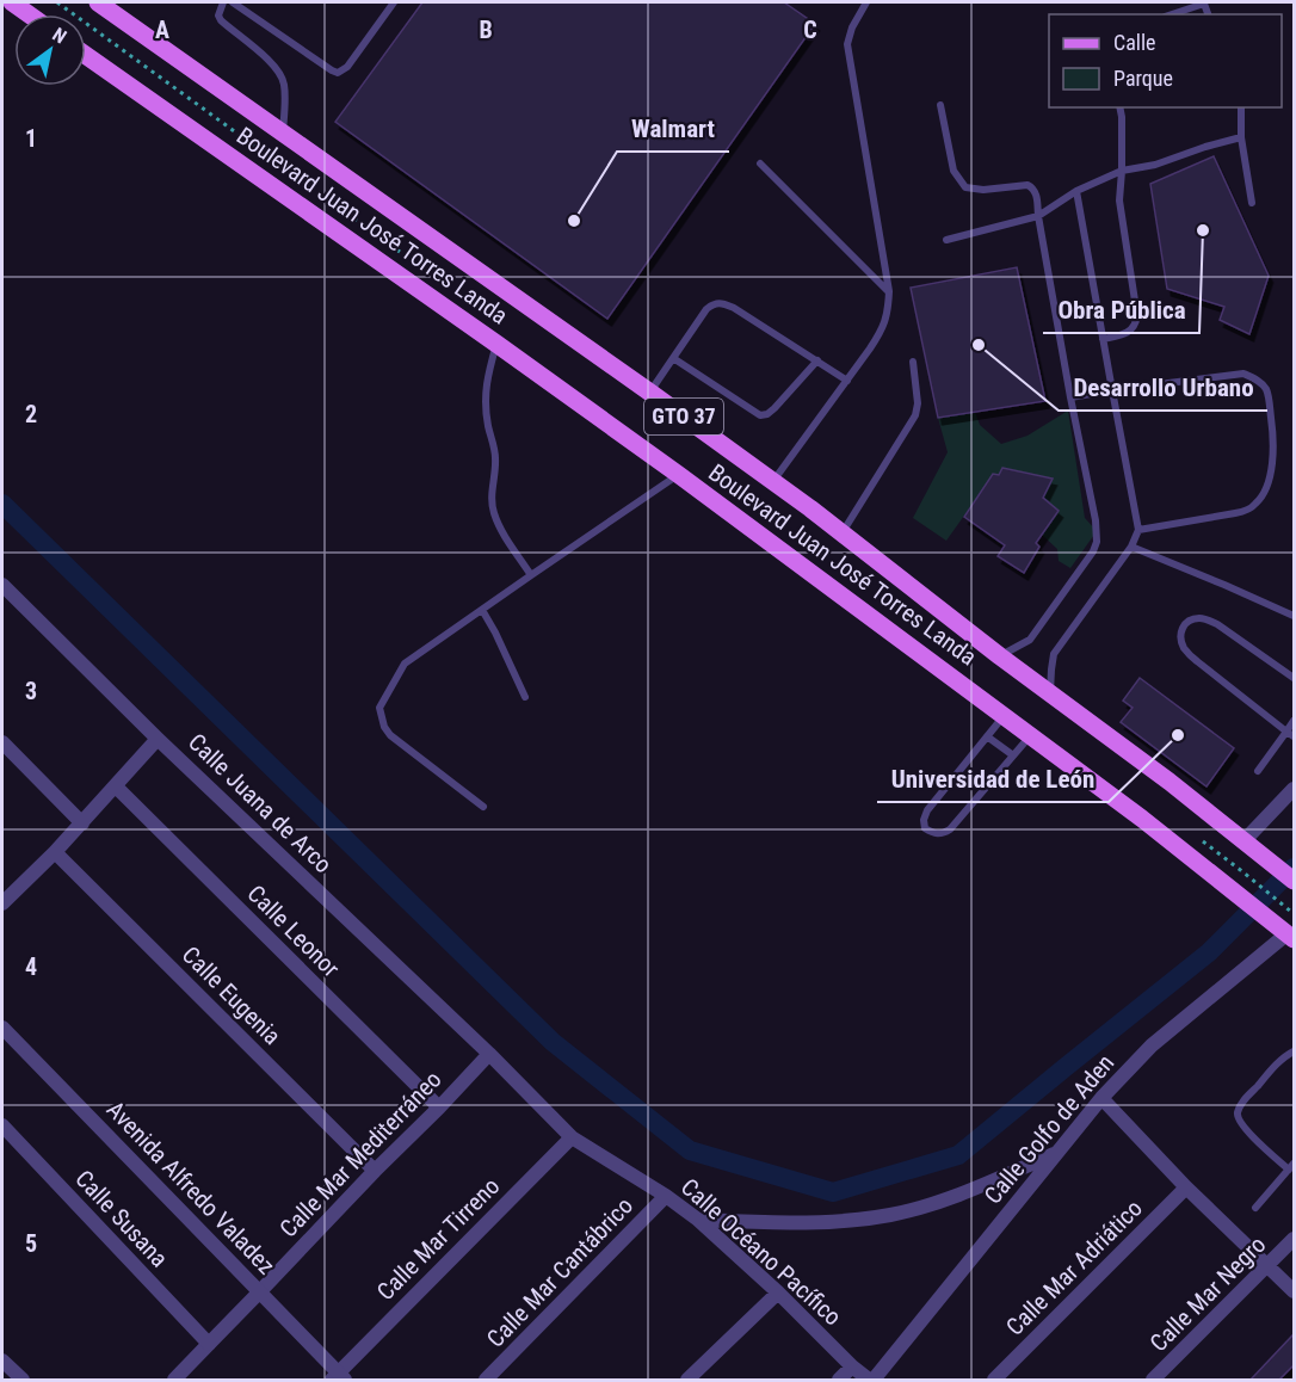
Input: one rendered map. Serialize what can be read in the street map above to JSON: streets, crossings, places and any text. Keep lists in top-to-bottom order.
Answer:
{
  "streets": {
    "main road": ["Boulevard Juan José Torres Landa", "GTO 37"],
    "street": [
      "Calle Juana de Arco",
      "Calle Leonor",
      "Calle Eugenia",
      "Calle Golfo de Aden",
      "Calle Mar Mediterráneo",
      "Avenida Alfredo Valadez",
      "Calle Susana",
      "Calle Mar Tirreno",
      "Calle Océano Pacífico",
      "Calle Mar Adriático",
      "Calle Mar Cantábrico",
      "Calle Mar Negro"
    ]
  },
  "crossings": [
    ["Boulevard Juan José Torres Landa", "Calle Golfo de Aden"],
    ["Calle Juana de Arco", "Calle Mar Mediterráneo"],
    ["Calle Juana de Arco", "Calle Océano Pacífico"],
    ["Calle Leonor", "Calle Mar Mediterráneo"],
    ["Calle Eugenia", "Calle Mar Mediterráneo"],
    ["Calle Golfo de Aden", "Calle Océano Pacífico"],
    ["Calle Mar Mediterráneo", "Avenida Alfredo Valadez"],
    ["Calle Mar Mediterráneo", "Calle Susana"],
    ["Calle Mar Mediterráneo", "Calle Océano Pacífico"],
    ["Avenida Alfredo Valadez", "Calle Mar Tirreno"],
    ["Calle Mar Tirreno", "Calle Océano Pacífico"],
    ["Calle Océano Pacífico", "Calle Mar Cantábrico"]
  ],
  "places": [
    "Walmart",
    "Obra Pública",
    "Desarrollo Urbano",
    "Universidad de León"
  ],
  "legend": ["Calle", "Parque"],
  "north": "top right",
  "grid": {
    "columns": ["A", "B", "C"],
    "rows": [
      "1",
      "2",
      "3",
      "4",
      "5"
    ]
  }
}
